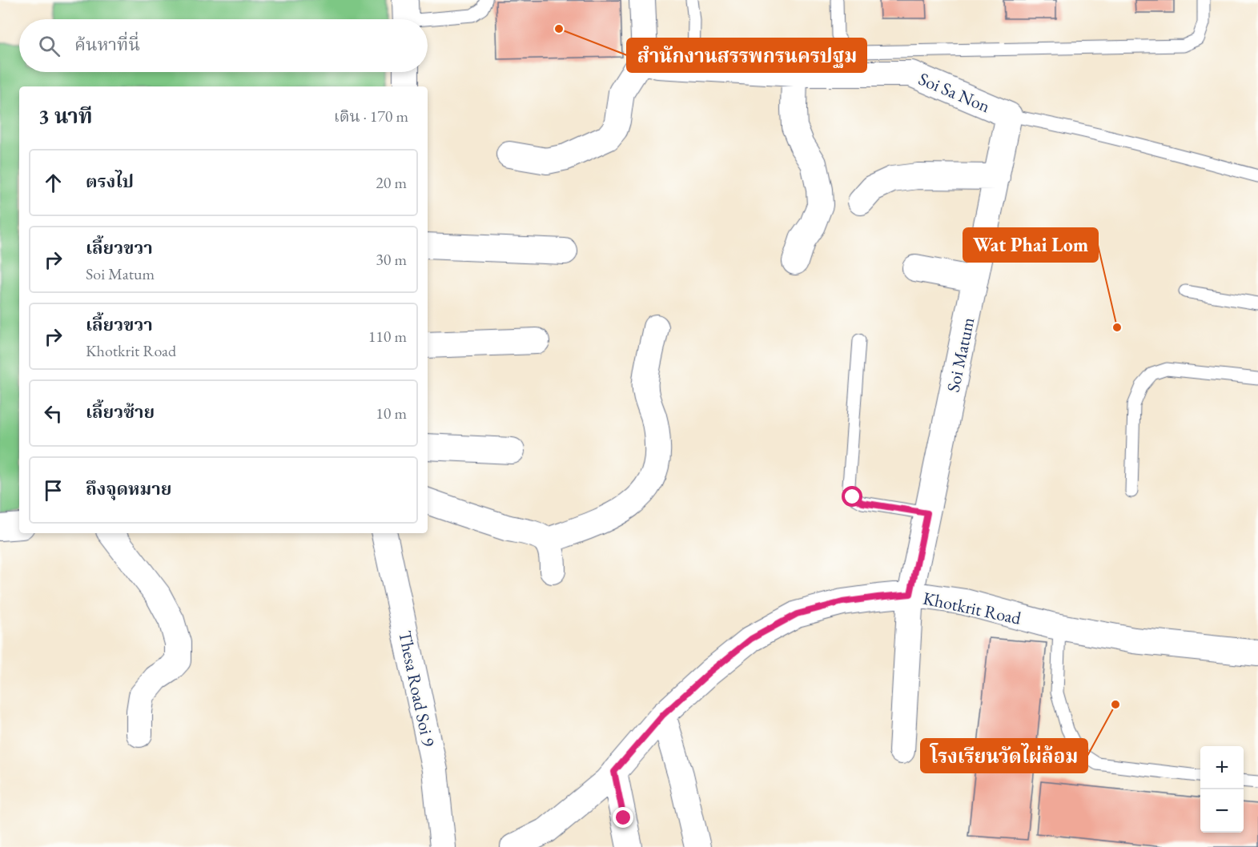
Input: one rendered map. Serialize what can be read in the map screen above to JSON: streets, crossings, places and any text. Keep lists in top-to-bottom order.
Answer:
{
  "streets": {
    "street": [
      "Soi Sa Non",
      "Soi Matum",
      "Khotkrit Road",
      "Thesa Road Soi 9"
    ]
  },
  "crossings": [
    ["Soi Sa Non", "Soi Matum"],
    ["Soi Matum", "Khotkrit Road"]
  ],
  "places": ["สำนักงานสรรพกรนครปฐม", "Wat Phai Lom", "โรงเรียนวัดไผ่ล้อม"],
  "page": {
    "search": "ค้นหาที่นี่",
    "heading": ["3 นาที", "เดิน · 170 m"],
    "list": [
      ["ตรงไป", "20 m"],
      ["เลี้ยวขวา", "Soi Matum", "30 m"],
      ["เลี้ยวขวา", "Khotkrit Road", "110 m"],
      ["เลี้ยวซ้าย", "10 m"],
      "ถึงจุดหมาย"
    ],
    "map_buttons": ["+", "−"]
  }
}
